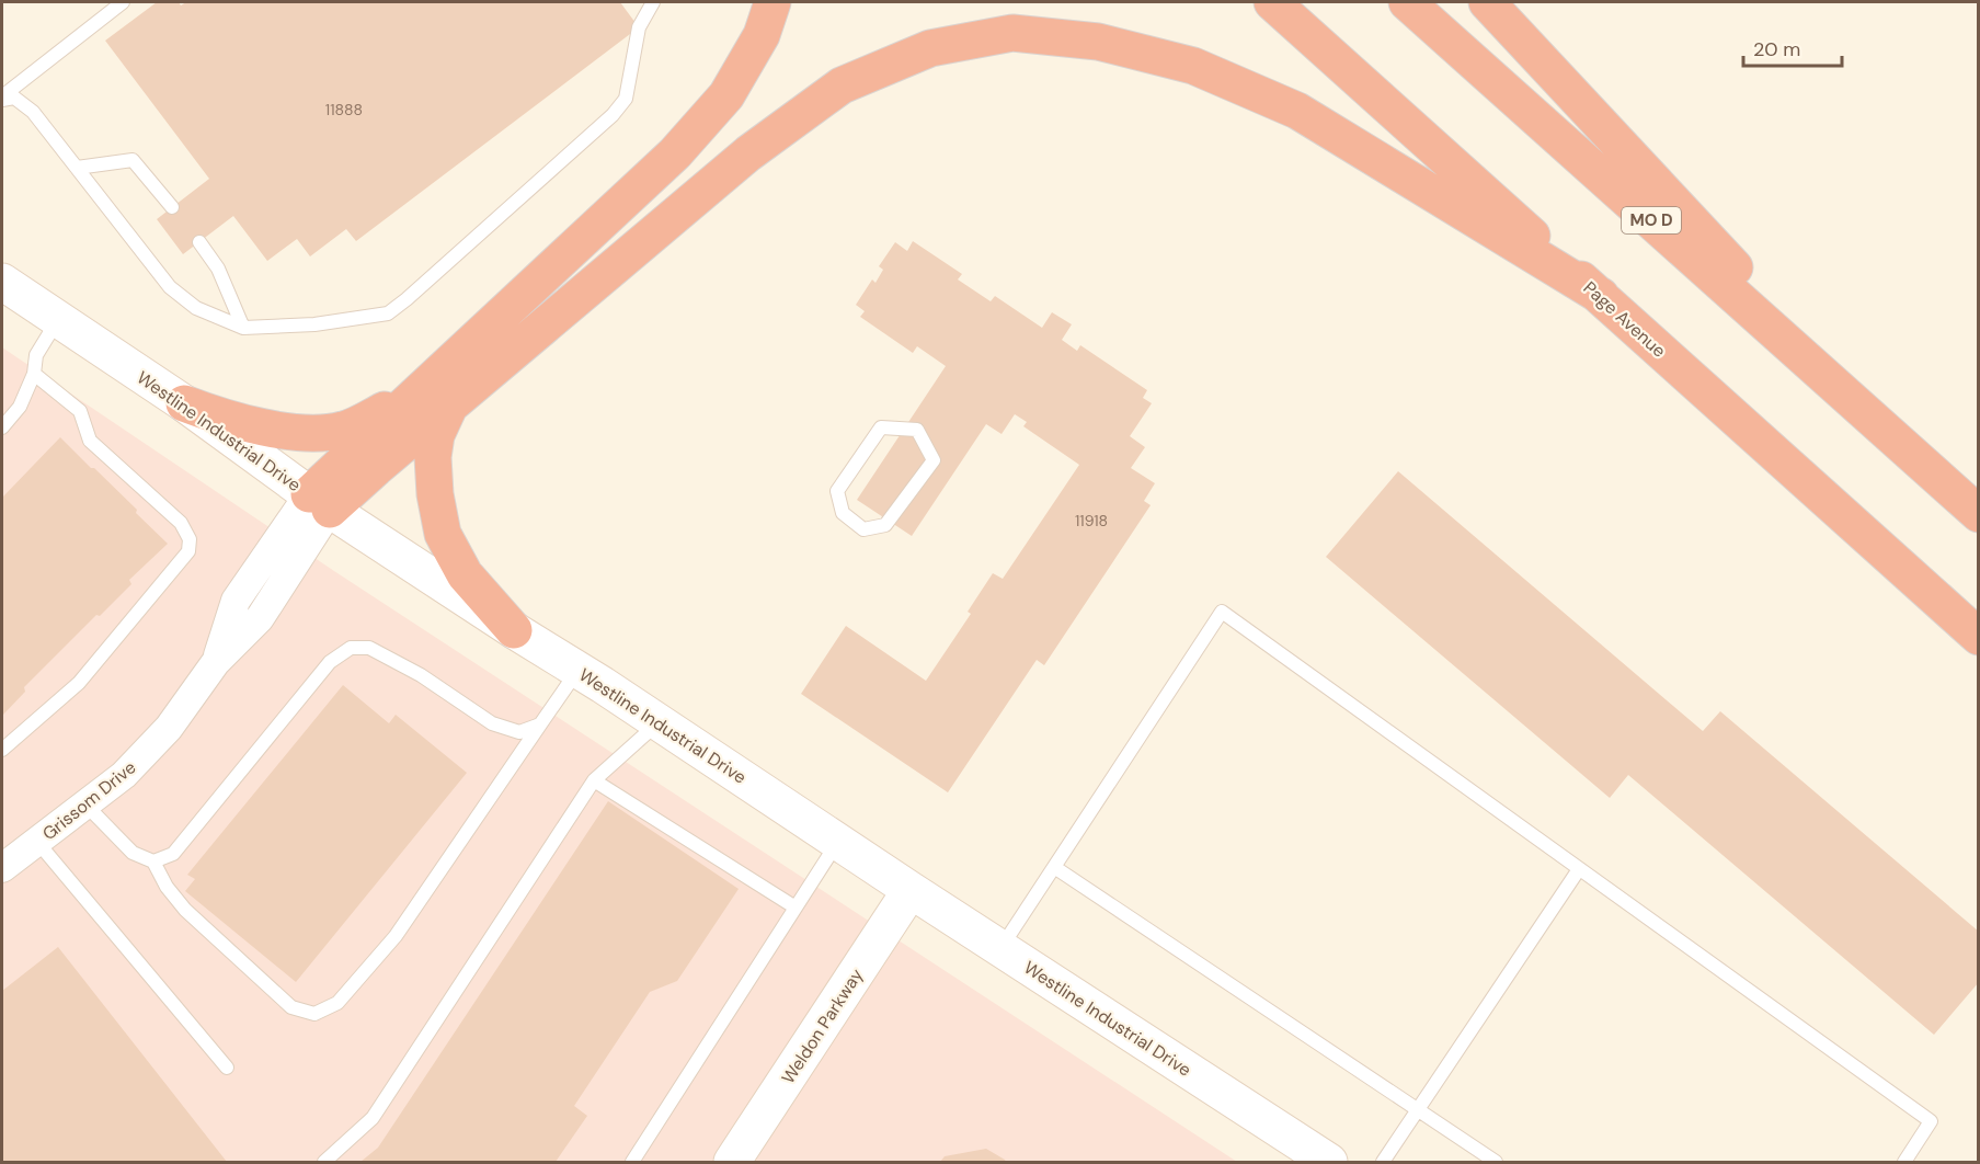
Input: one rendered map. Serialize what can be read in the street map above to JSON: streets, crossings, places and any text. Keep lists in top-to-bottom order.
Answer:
{
  "streets": {
    "highway": ["MO D", "Page Avenue"],
    "street": ["Westline Industrial Drive", "Grissom Drive", "Weldon Parkway"]
  },
  "crossings": [
    ["Westline Industrial Drive", "Grissom Drive"],
    ["Westline Industrial Drive", "Weldon Parkway"]
  ],
  "house_numbers": ["11888", "11918"],
  "scale_bar": "20 m"
}
